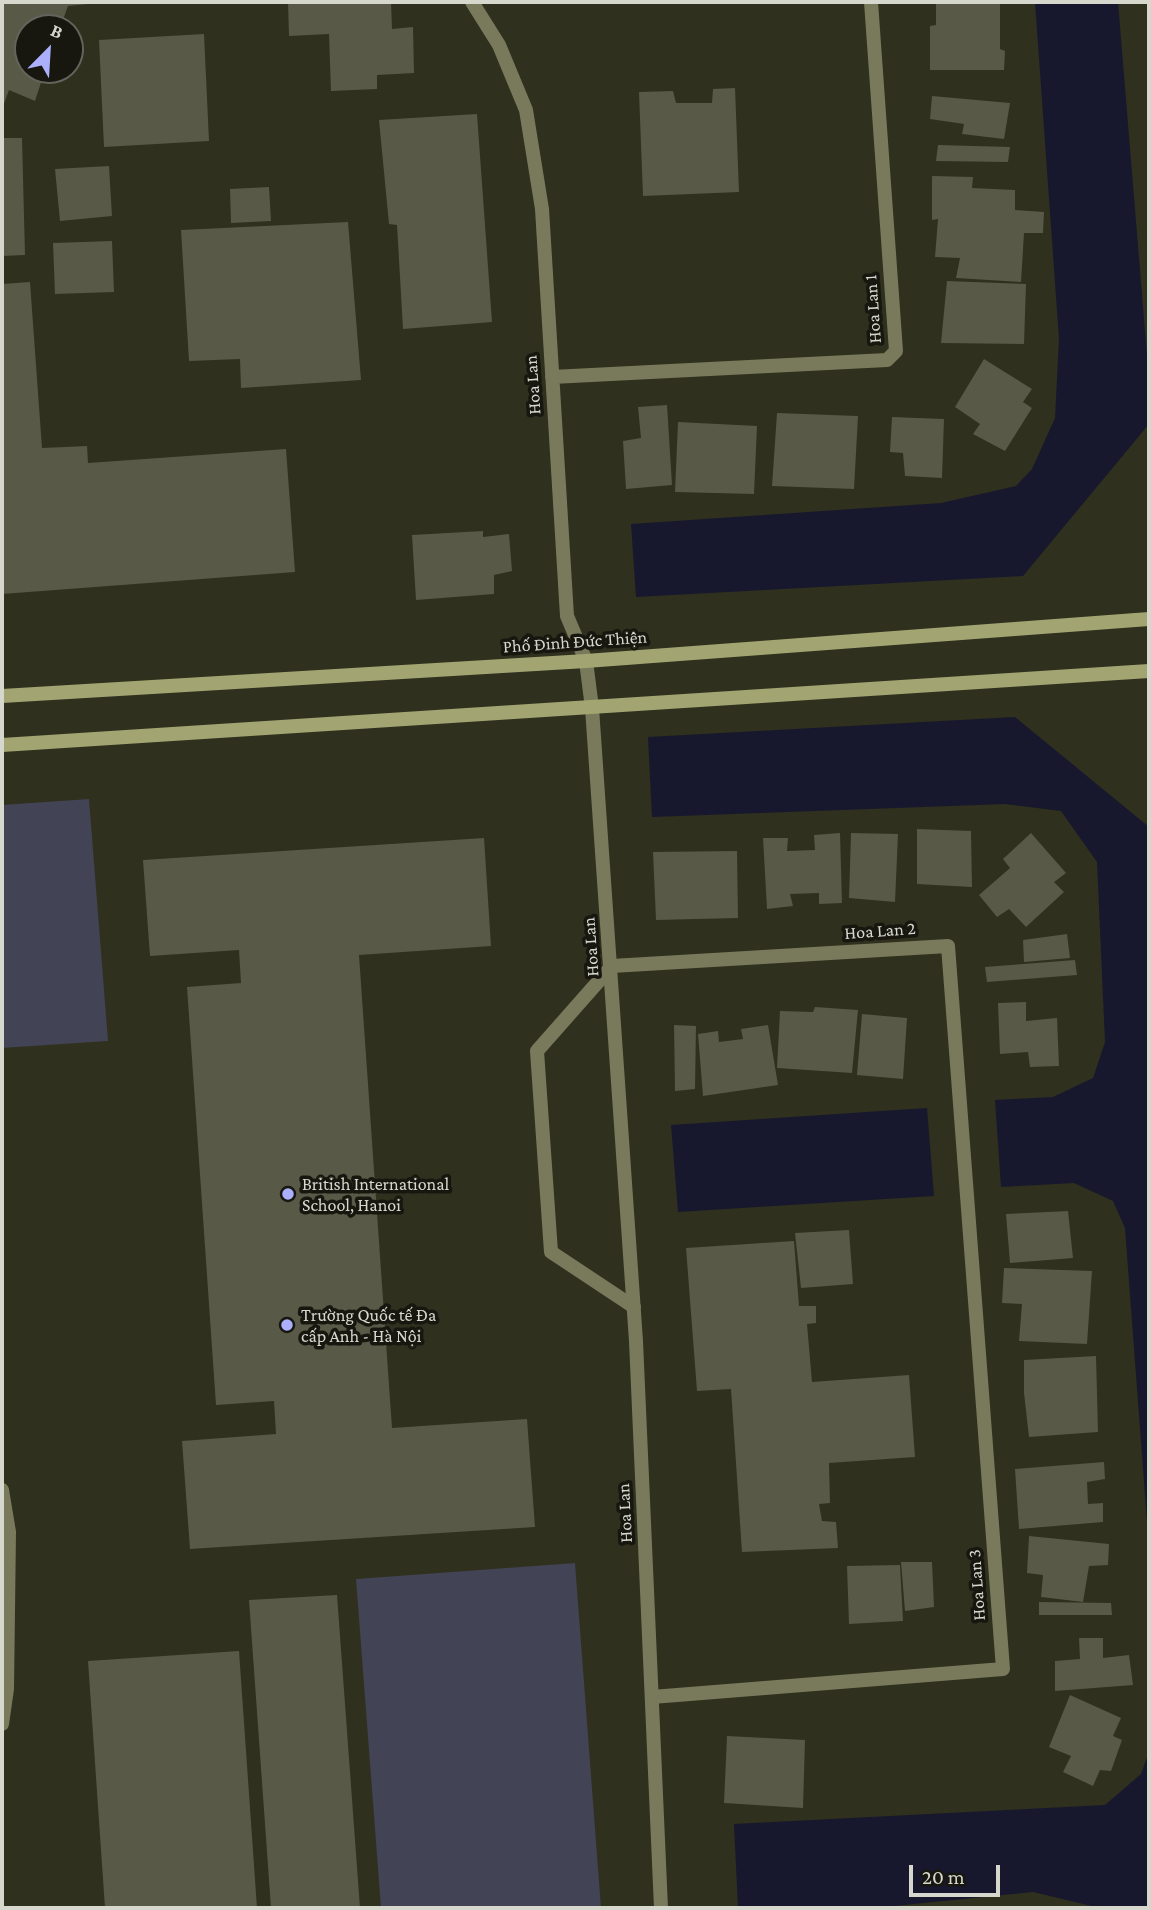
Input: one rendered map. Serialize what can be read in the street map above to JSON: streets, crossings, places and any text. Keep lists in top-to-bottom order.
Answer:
{
  "streets": {
    "street": [
      "Hoa Lan 1",
      "Hoa Lan",
      "Phố Đinh Đức Thiện",
      "Hoa Lan 2",
      "Hoa Lan 3"
    ]
  },
  "crossings": [
    ["Hoa Lan 1", "Hoa Lan"],
    ["Hoa Lan", "Phố Đinh Đức Thiện"],
    ["Hoa Lan", "Hoa Lan 2"],
    ["Hoa Lan", "Hoa Lan 3"],
    ["Hoa Lan 2", "Hoa Lan 3"]
  ],
  "places": ["British International School, Hanoi", "Trường Quốc tế Đa cấp Anh - Hà Nội"],
  "scale_bar": "20 m",
  "north": "top right"
}
